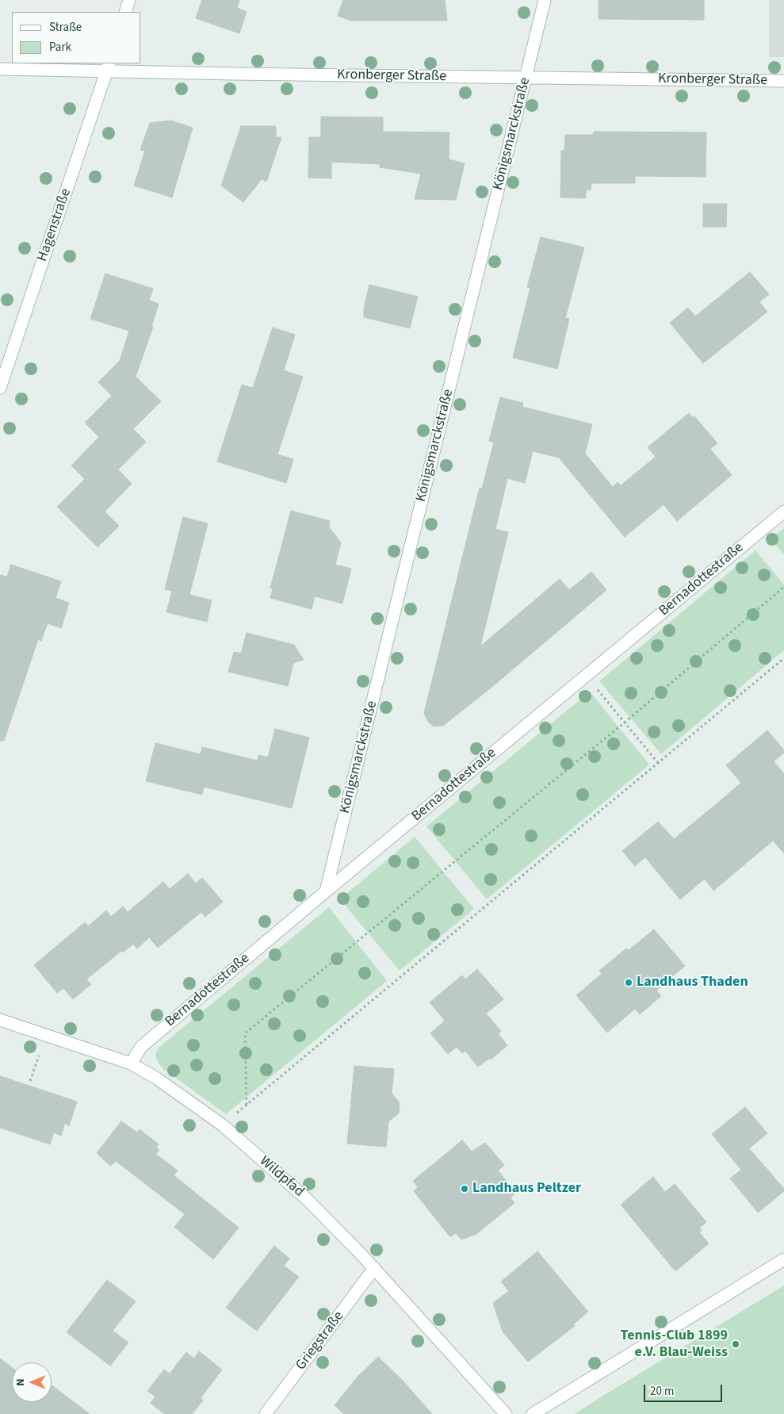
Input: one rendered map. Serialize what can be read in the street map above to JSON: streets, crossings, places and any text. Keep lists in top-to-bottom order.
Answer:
{
  "streets": {
    "street": [
      "Kronberger Straße",
      "Königsmarckstraße",
      "Hagenstraße",
      "Bernadottestraße",
      "Wildpfad",
      "Griegstraße"
    ]
  },
  "crossings": [
    ["Kronberger Straße", "Königsmarckstraße"],
    ["Kronberger Straße", "Hagenstraße"],
    ["Königsmarckstraße", "Bernadottestraße"],
    ["Bernadottestraße", "Wildpfad"],
    ["Wildpfad", "Griegstraße"]
  ],
  "places": ["Landhaus Thaden", "Landhaus Peltzer", "Tennis-Club 1899 e.V. Blau-Weiss"],
  "legend": ["Straße", "Park"],
  "scale_bar": "20 m",
  "north": "left"
}
